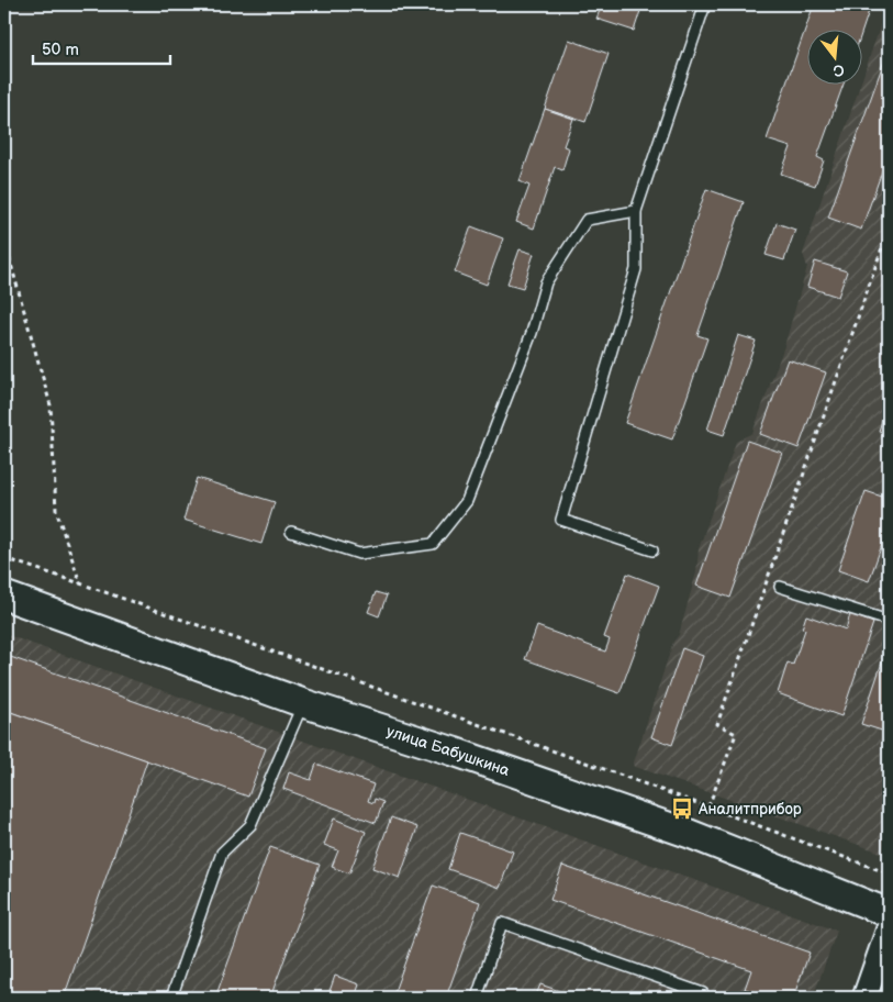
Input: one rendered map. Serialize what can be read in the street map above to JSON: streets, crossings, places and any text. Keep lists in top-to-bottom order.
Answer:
{
  "streets": {
    "main road": ["улица Бабушкина"]
  },
  "places": {
    "bus stop": ["Аналитприбор"]
  },
  "scale_bar": "50 m",
  "north": "bottom"
}
